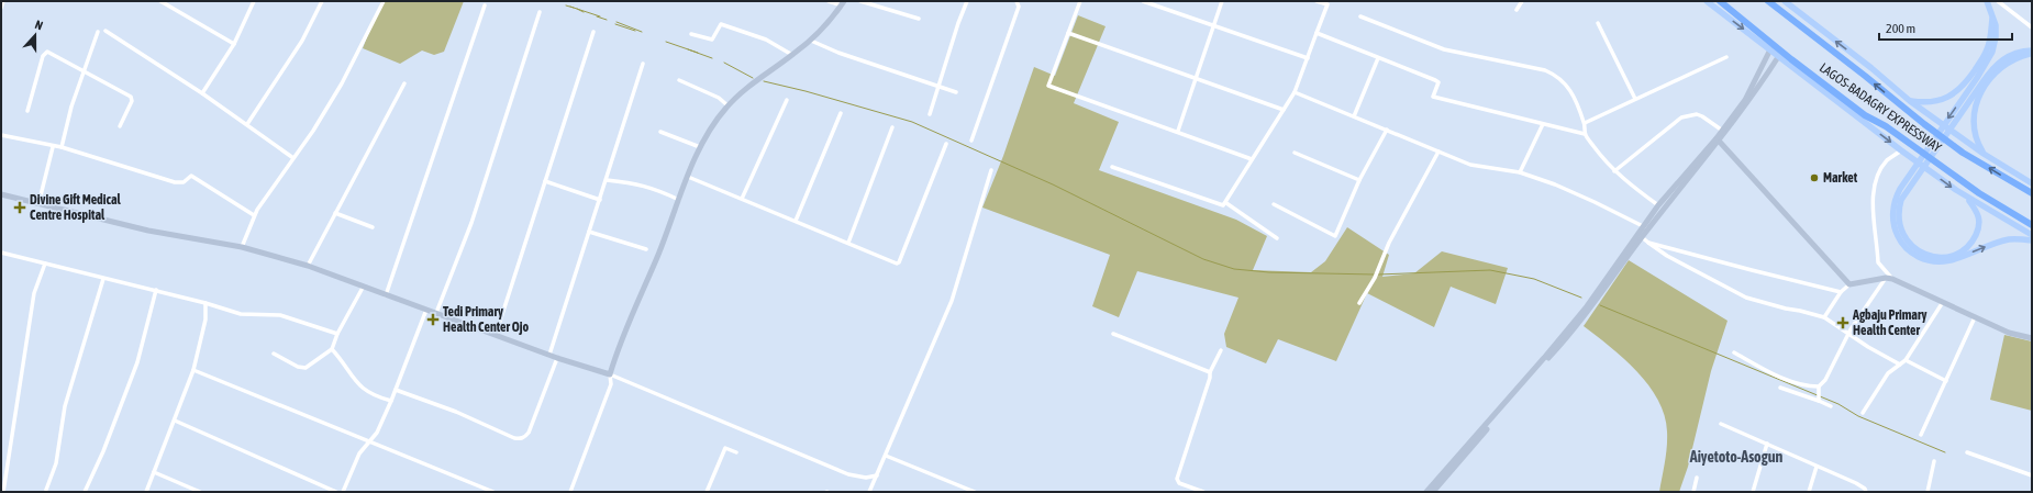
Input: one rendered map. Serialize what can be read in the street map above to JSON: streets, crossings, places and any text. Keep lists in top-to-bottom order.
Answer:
{
  "streets": {
    "highway": ["LAGOS-BADAGRY EXPRESSWAY"]
  },
  "districts": ["Aiyetoto-Asogun"],
  "places": {
    "other": ["Market"],
    "health": ["Divine Gift Medical Centre Hospital", "Tedi Primary Health Center Ojo", "Agbaju Primary Health Center"]
  },
  "scale_bar": "200 m",
  "north": "top"
}
